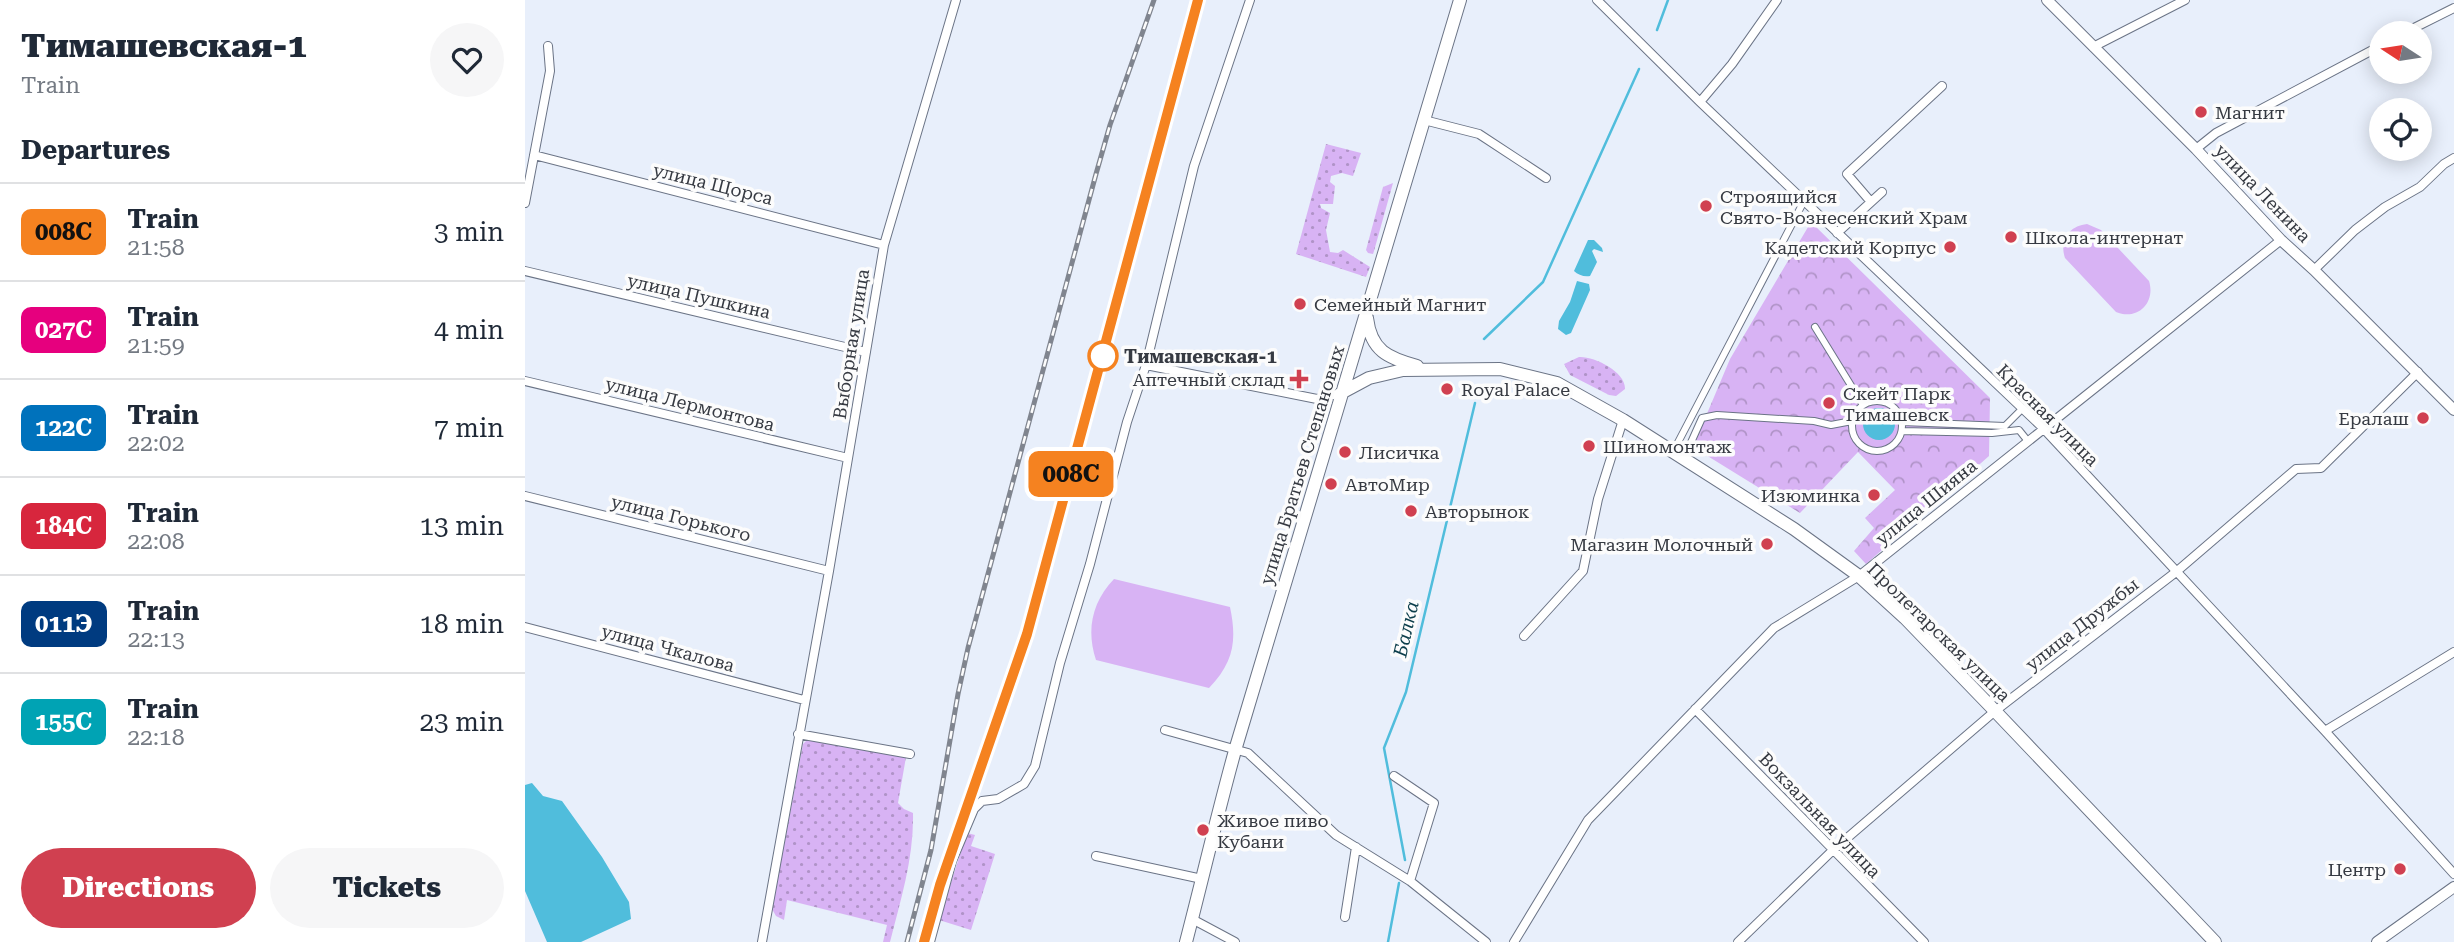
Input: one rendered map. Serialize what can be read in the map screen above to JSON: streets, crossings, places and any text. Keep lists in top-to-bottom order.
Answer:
{
  "streets": {
    "main road": ["улица Ленина", "улица Братьев Степановых", "Пролетарская улица"],
    "street": [
      "улица Щорса",
      "улица Пушкина",
      "Выборная улица",
      "улица Лермонтова",
      "Красная улица",
      "улица Шияна",
      "улица Горького",
      "улица Дружбы",
      "улица Чкалова",
      "Вокзальная улица"
    ]
  },
  "crossings": [
    ["улица Щорса", "Выборная улица"],
    ["улица Ленина", "улица Шияна"],
    ["улица Ленина", "улица Дружбы"],
    ["улица Пушкина", "Выборная улица"],
    ["Выборная улица", "улица Лермонтова"],
    ["Выборная улица", "улица Горького"],
    ["Выборная улица", "улица Чкалова"],
    ["Красная улица", "улица Шияна"],
    ["Красная улица", "улица Дружбы"],
    ["улица Братьев Степановых", "Пролетарская улица"],
    ["улица Шияна", "Пролетарская улица"],
    ["улица Шияна", "Вокзальная улица"],
    ["улица Дружбы", "Пролетарская улица"],
    ["улица Дружбы", "Вокзальная улица"]
  ],
  "water": ["Балка"],
  "places": {
    "other": [
      "Магнит",
      "Строящийся Свято-Вознесенский Храм",
      "Школа-интернат",
      "Кадетский Корпус",
      "Семейный Магнит",
      "Тимашевская-1",
      "Royal Palace",
      "Скейт Парк Тимашевск",
      "Ералаш",
      "Шиномонтаж",
      "Лисичка",
      "АвтоМир",
      "Изюминка",
      "Авторынок",
      "Магазин Молочный",
      "Живое пиво Кубани",
      "Центр"
    ],
    "health": ["Аптечный склад"]
  },
  "north": "left",
  "page": {
    "heading": [
      ["Тимашевская-1", "Train"],
      "Departures"
    ],
    "on_map": "008С",
    "list": [
      {
        "mark": "008С",
        "name": "Train",
        "note": "21:58",
        "value": "3 min"
      },
      {
        "mark": "027С",
        "name": "Train",
        "note": "21:59",
        "value": "4 min"
      },
      {
        "mark": "122С",
        "name": "Train",
        "note": "22:02",
        "value": "7 min"
      },
      {
        "mark": "184С",
        "name": "Train",
        "note": "22:08",
        "value": "13 min"
      },
      {
        "mark": "011Э",
        "name": "Train",
        "note": "22:13",
        "value": "18 min"
      },
      {
        "mark": "155С",
        "name": "Train",
        "note": "22:18",
        "value": "23 min"
      }
    ],
    "buttons": ["Directions", "Tickets"]
  }
}
